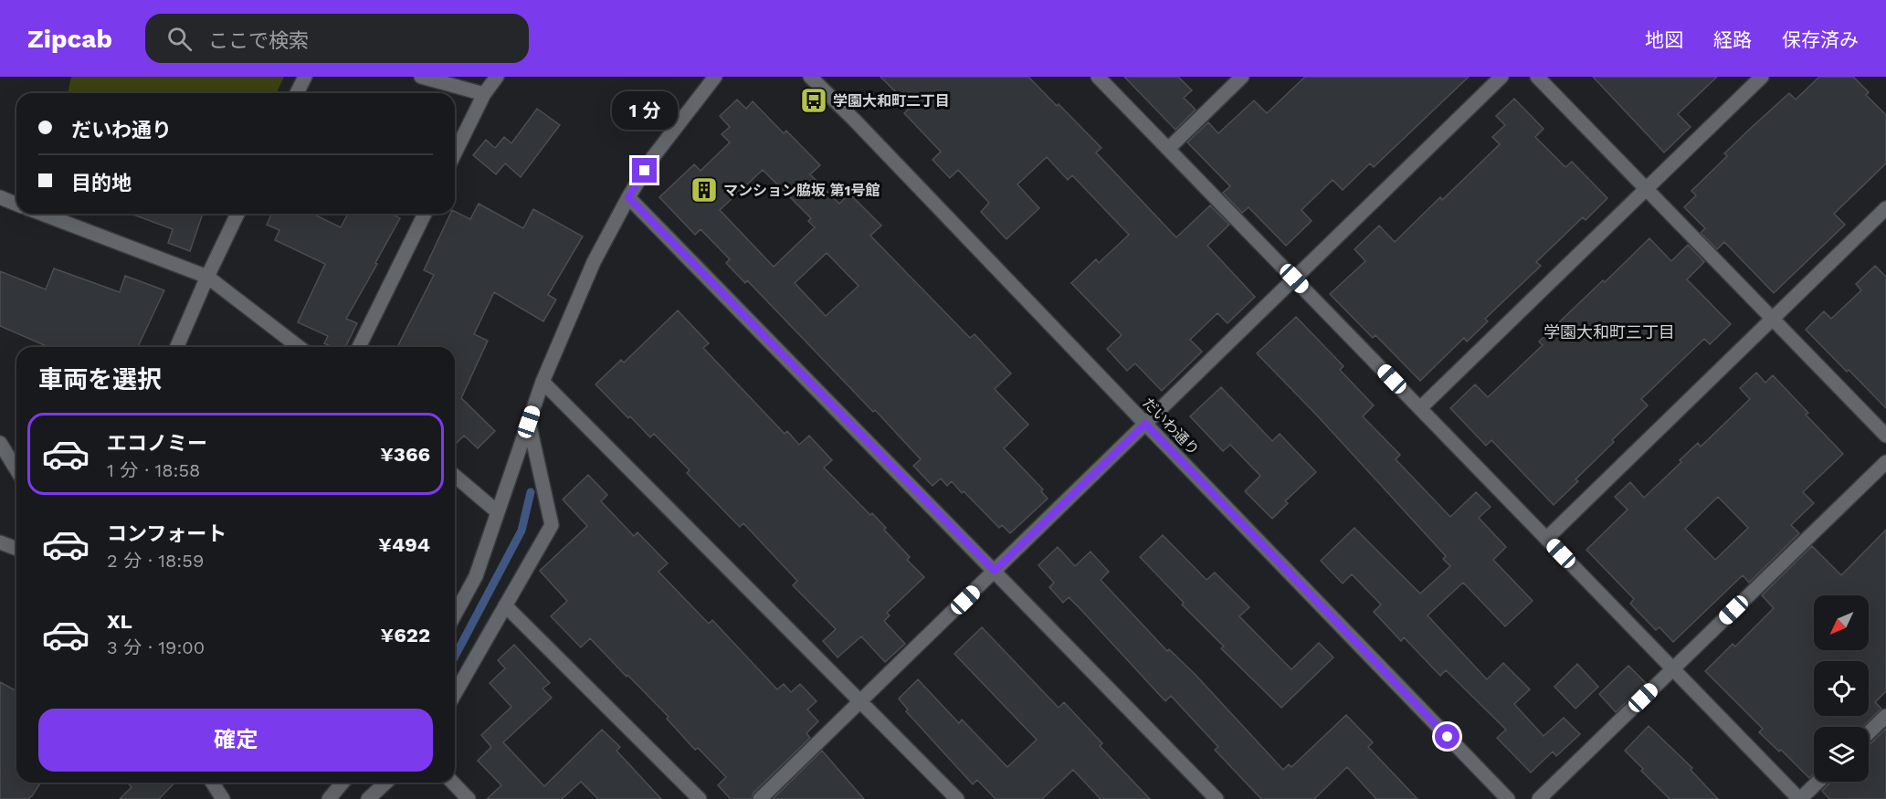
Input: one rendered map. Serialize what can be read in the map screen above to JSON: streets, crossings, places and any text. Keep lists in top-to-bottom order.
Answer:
{
  "streets": {
    "street": ["だいわ通り"]
  },
  "districts": ["学園大和町三丁目"],
  "places": {
    "bus stop": ["学園大和町二丁目"],
    "building": ["マンション脇坂 第1号館"]
  },
  "north": "bottom left",
  "page": {
    "header": "Zipcab",
    "search": "ここで検索",
    "nav": ["地図", "経路", "保存済み"],
    "bubble": "1 分",
    "banner": ["だいわ通り", "目的地"],
    "heading": "車両を選択",
    "list": [
      {
        "name": "エコノミー",
        "note": "1 分 · 18:58",
        "value": "¥366"
      },
      {
        "name": "コンフォート",
        "note": "2 分 · 18:59",
        "value": "¥494"
      },
      {
        "name": "XL",
        "note": "3 分 · 19:00",
        "value": "¥622"
      }
    ],
    "buttons": "確定"
  }
}
